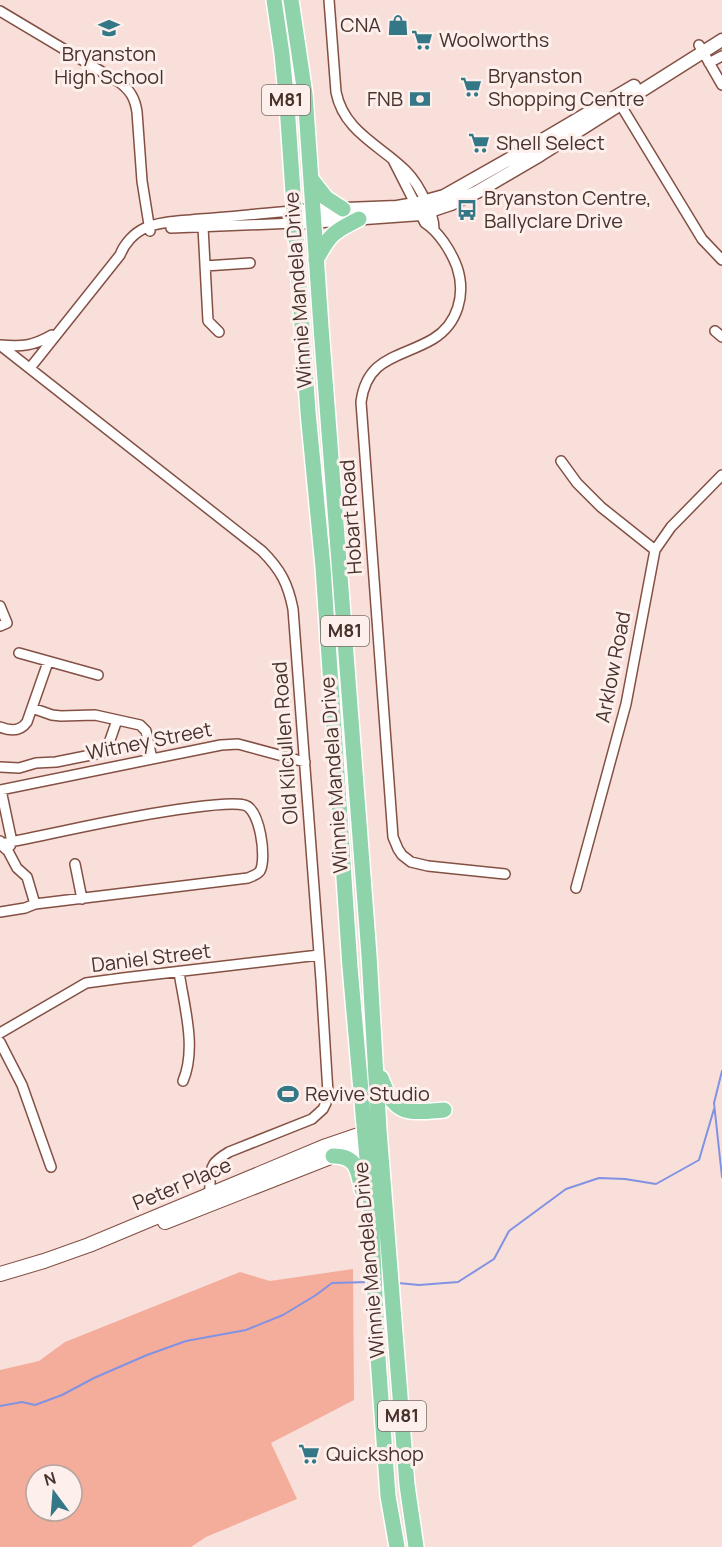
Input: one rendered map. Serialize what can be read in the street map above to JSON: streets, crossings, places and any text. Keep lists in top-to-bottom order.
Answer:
{
  "streets": {
    "main road": ["M81", "Winnie Mandela Drive", "Peter Place"],
    "street": [
      "Hobart Road",
      "Arklow Road",
      "Witney Street",
      "Old Kilcullen Road",
      "Daniel Street"
    ]
  },
  "crossings": [
    ["Winnie Mandela Drive", "Peter Place"],
    ["Witney Street", "Old Kilcullen Road"],
    ["Old Kilcullen Road", "Daniel Street"],
    ["Old Kilcullen Road", "Peter Place"]
  ],
  "places": {
    "shop": ["CNA"],
    "school or university": ["Bryanston High School"],
    "supermarket": [
      "Woolworths",
      "Bryanston Shopping Centre",
      "Shell Select",
      "Quickshop"
    ],
    "bank": ["FNB"],
    "bus stop": ["Bryanston Centre, Ballyclare Drive"],
    "sports": ["Revive Studio"]
  },
  "north": "top"
}
